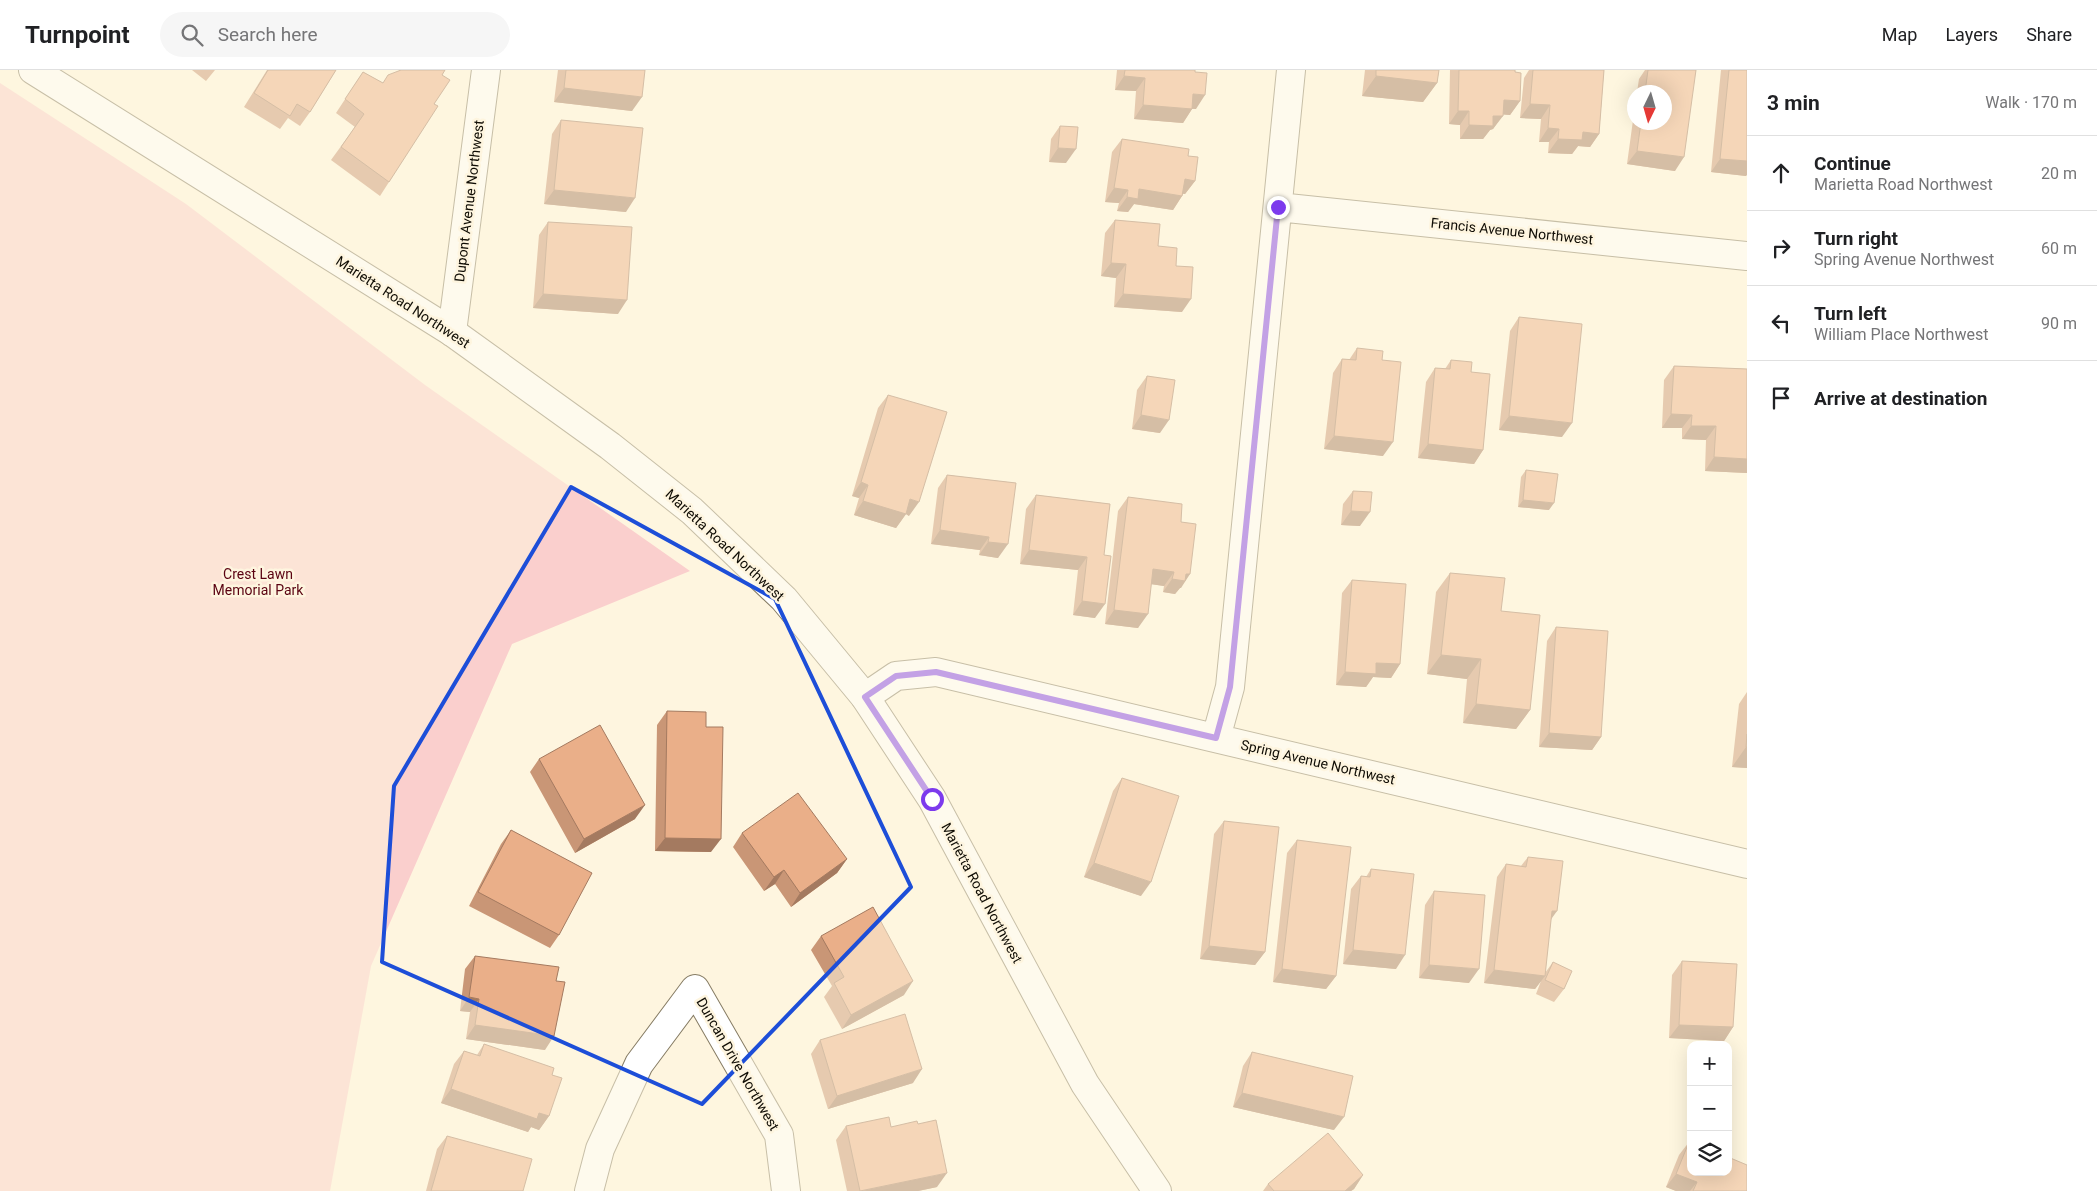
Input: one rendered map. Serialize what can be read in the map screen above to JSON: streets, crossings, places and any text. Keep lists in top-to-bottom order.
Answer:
{
  "streets": {
    "street": [
      "Dupont Avenue Northwest",
      "Francis Avenue Northwest",
      "Marietta Road Northwest",
      "Spring Avenue Northwest",
      "Duncan Drive Northwest"
    ]
  },
  "crossings": [
    ["Dupont Avenue Northwest", "Marietta Road Northwest"],
    ["Marietta Road Northwest", "Spring Avenue Northwest"]
  ],
  "parks": ["Crest Lawn Memorial Park"],
  "north": "bottom",
  "page": {
    "header": "Turnpoint",
    "search": "Search here",
    "nav": ["Map", "Layers", "Share"],
    "heading": ["3 min", "Walk · 170 m"],
    "list": [
      ["Continue", "Marietta Road Northwest", "20 m"],
      ["Turn right", "Spring Avenue Northwest", "60 m"],
      ["Turn left", "William Place Northwest", "90 m"],
      "Arrive at destination"
    ],
    "map_buttons": ["+", "−"]
  }
}
